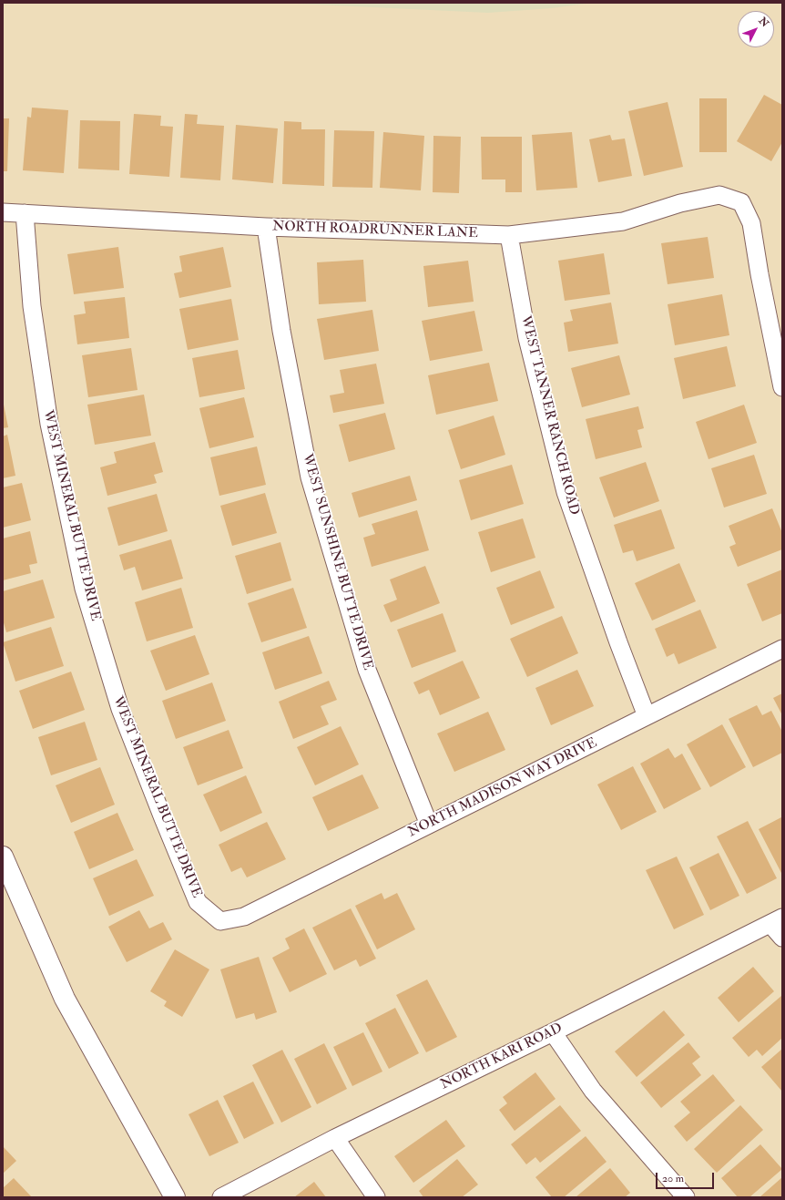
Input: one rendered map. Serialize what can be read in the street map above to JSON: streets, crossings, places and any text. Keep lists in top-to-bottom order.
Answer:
{
  "streets": {
    "street": [
      "NORTH ROADRUNNER LANE",
      "WEST TANNER RANCH ROAD",
      "WEST MINERAL BUTTE DRIVE",
      "WEST SUNSHINE BUTTE DRIVE",
      "NORTH MADISON WAY DRIVE",
      "NORTH KARI ROAD"
    ]
  },
  "crossings": [
    ["NORTH ROADRUNNER LANE", "WEST TANNER RANCH ROAD"],
    ["NORTH ROADRUNNER LANE", "WEST MINERAL BUTTE DRIVE"],
    ["NORTH ROADRUNNER LANE", "WEST SUNSHINE BUTTE DRIVE"],
    ["WEST TANNER RANCH ROAD", "NORTH MADISON WAY DRIVE"],
    ["WEST MINERAL BUTTE DRIVE", "NORTH MADISON WAY DRIVE"],
    ["WEST SUNSHINE BUTTE DRIVE", "NORTH MADISON WAY DRIVE"]
  ],
  "scale_bar": "20 m",
  "north": "top right"
}
